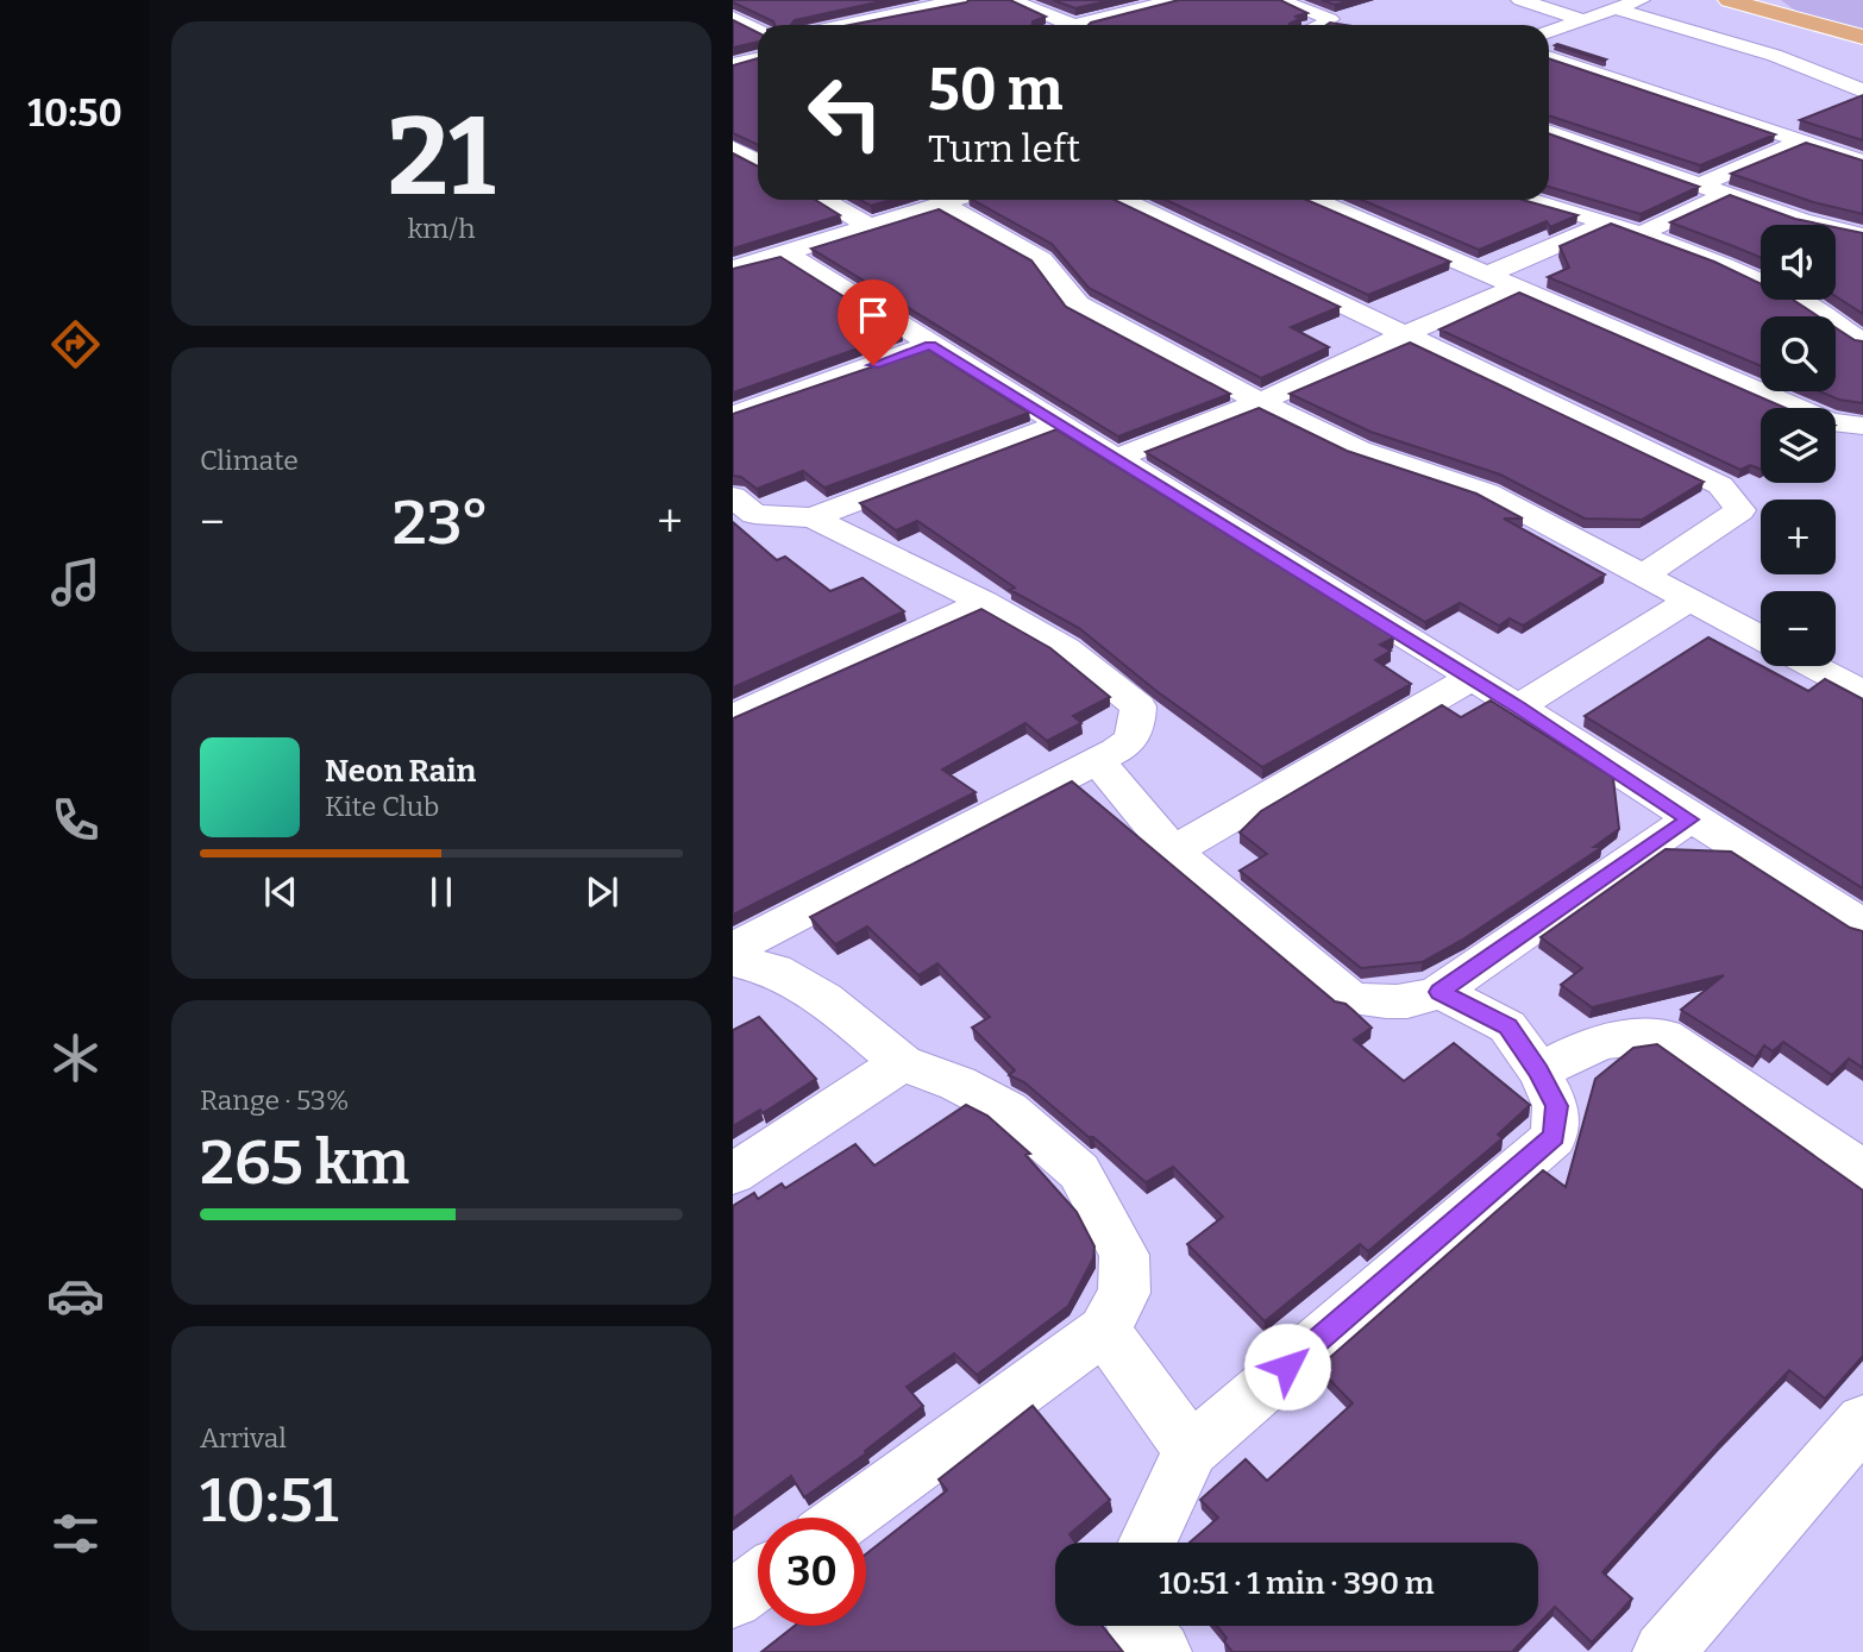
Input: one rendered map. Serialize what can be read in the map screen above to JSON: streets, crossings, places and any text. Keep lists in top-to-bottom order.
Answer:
{
  "page": {
    "tabs": "10:50",
    "tile": [
      ["21", "km/h"],
      "Climate",
      ["Range · 53%", "265 km"],
      ["Arrival", "10:51"]
    ],
    "turn": ["50 m", "Turn left"],
    "map_buttons": ["+", "−"],
    "heat": ["−", "23°", "+"],
    "song": ["Neon Rain", "Kite Club"],
    "limit": "30",
    "trip": "10:51 · 1 min · 390 m"
  }
}
